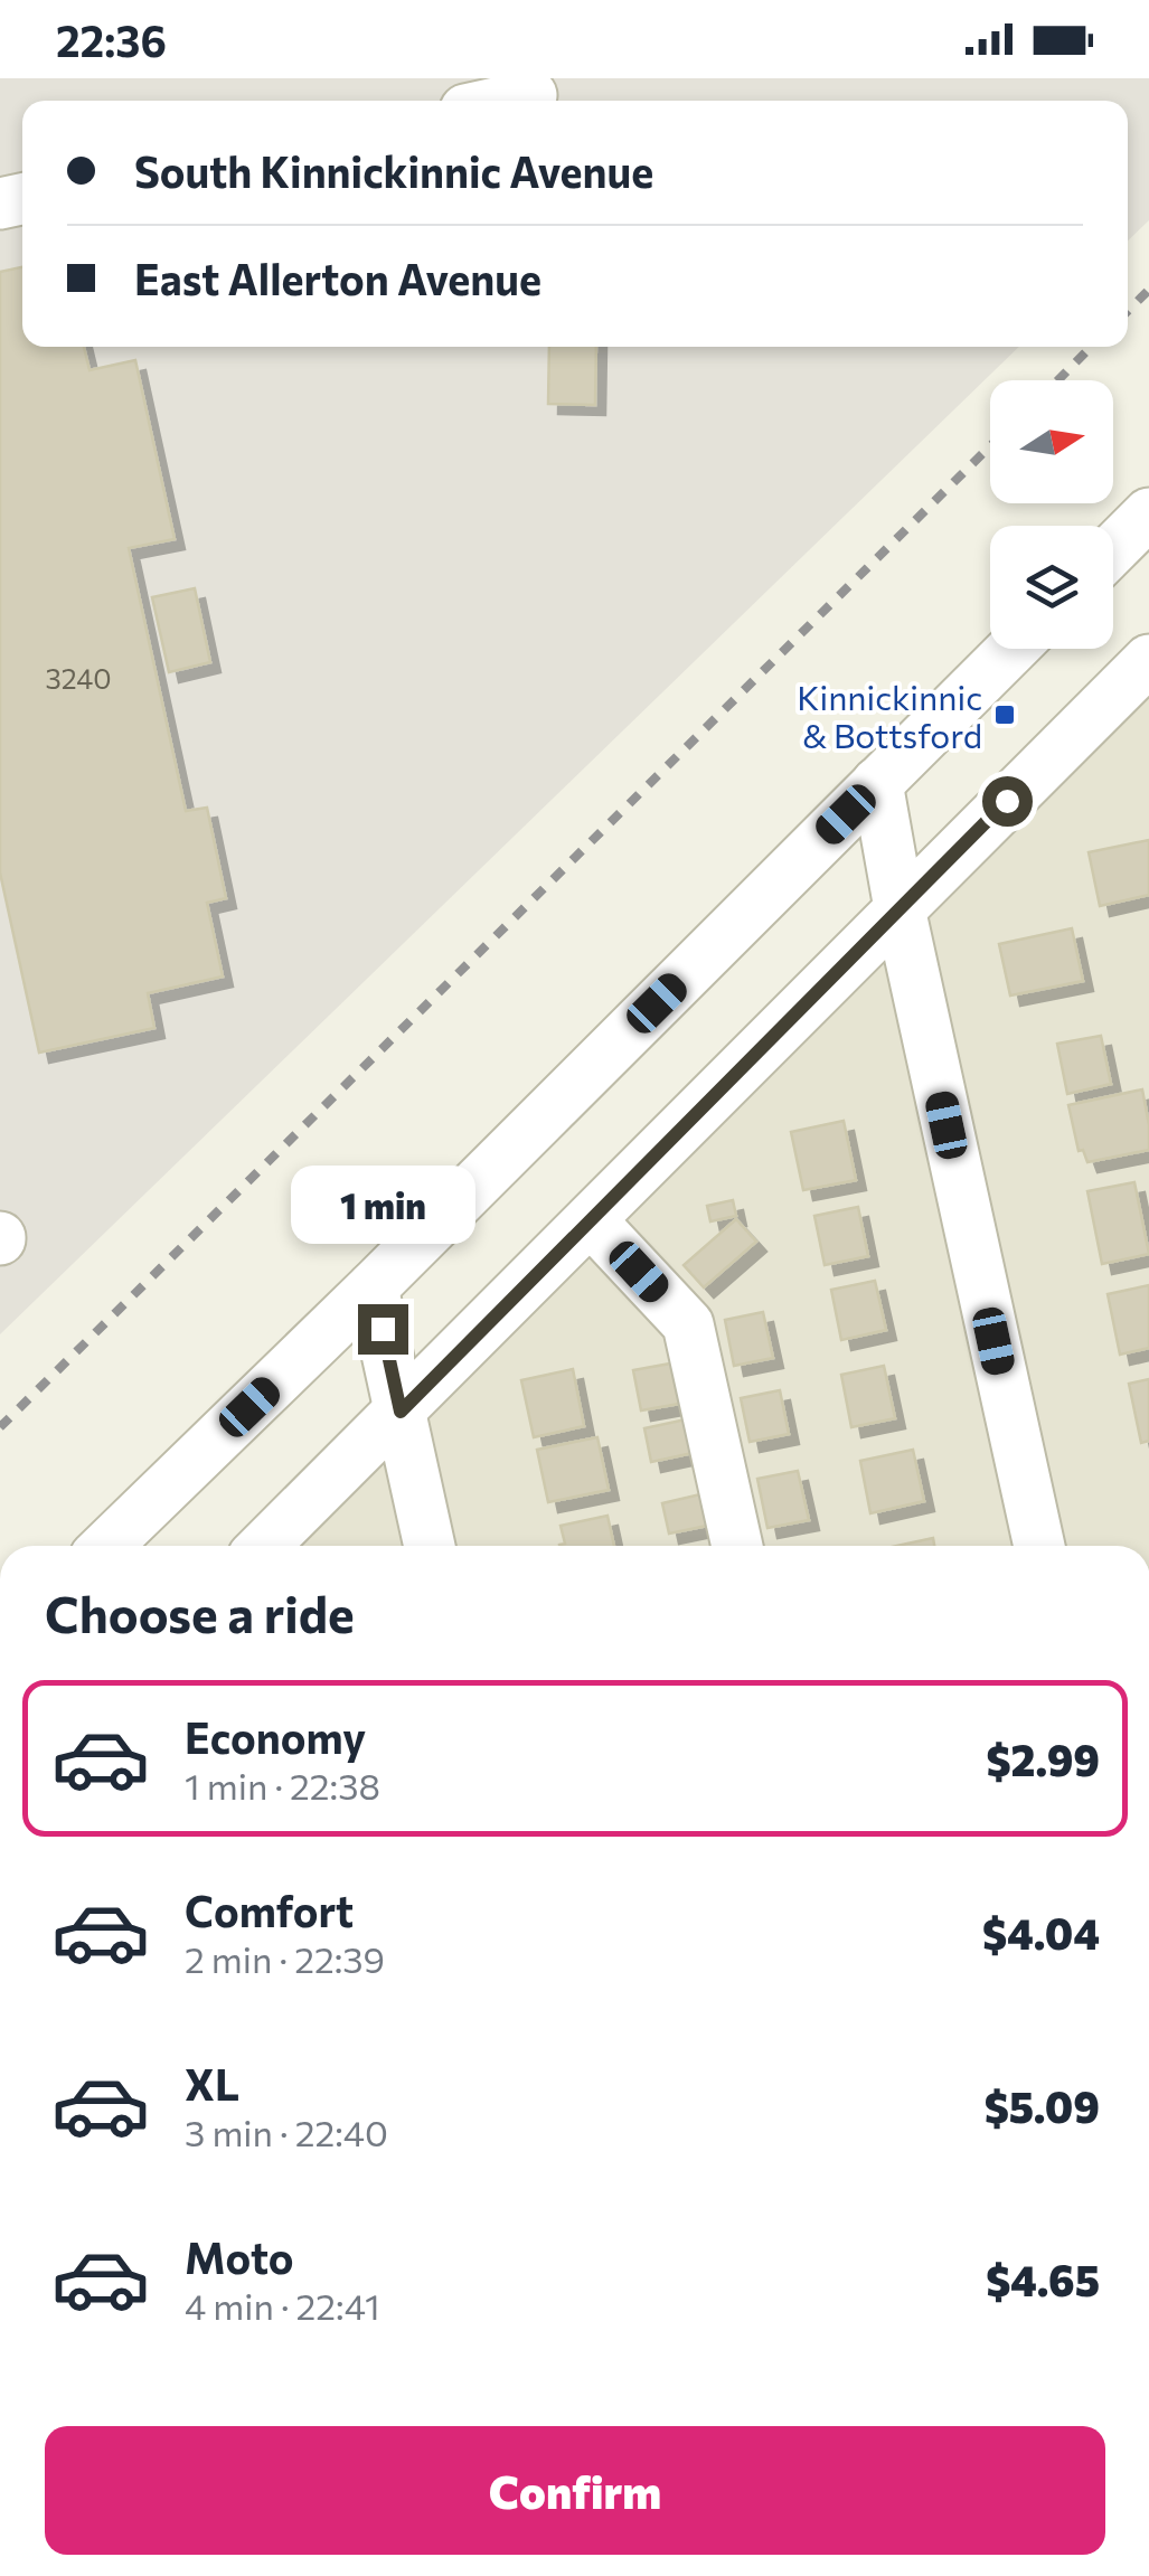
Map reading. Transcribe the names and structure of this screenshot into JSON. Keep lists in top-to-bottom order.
{
  "places": {
    "transit": ["Kinnickinnic & Bottsford"]
  },
  "house_numbers": ["3240"],
  "north": "right",
  "page": {
    "status": "22:36",
    "banner": ["South Kinnickinnic Avenue", "East Allerton Avenue"],
    "bubble": "1 min",
    "heading": "Choose a ride",
    "list": [
      {
        "name": "Economy",
        "note": "1 min · 22:38",
        "value": "$2.99"
      },
      {
        "name": "Comfort",
        "note": "2 min · 22:39",
        "value": "$4.04"
      },
      {
        "name": "XL",
        "note": "3 min · 22:40",
        "value": "$5.09"
      },
      {
        "name": "Moto",
        "note": "4 min · 22:41",
        "value": "$4.65"
      }
    ],
    "buttons": "Confirm"
  }
}
